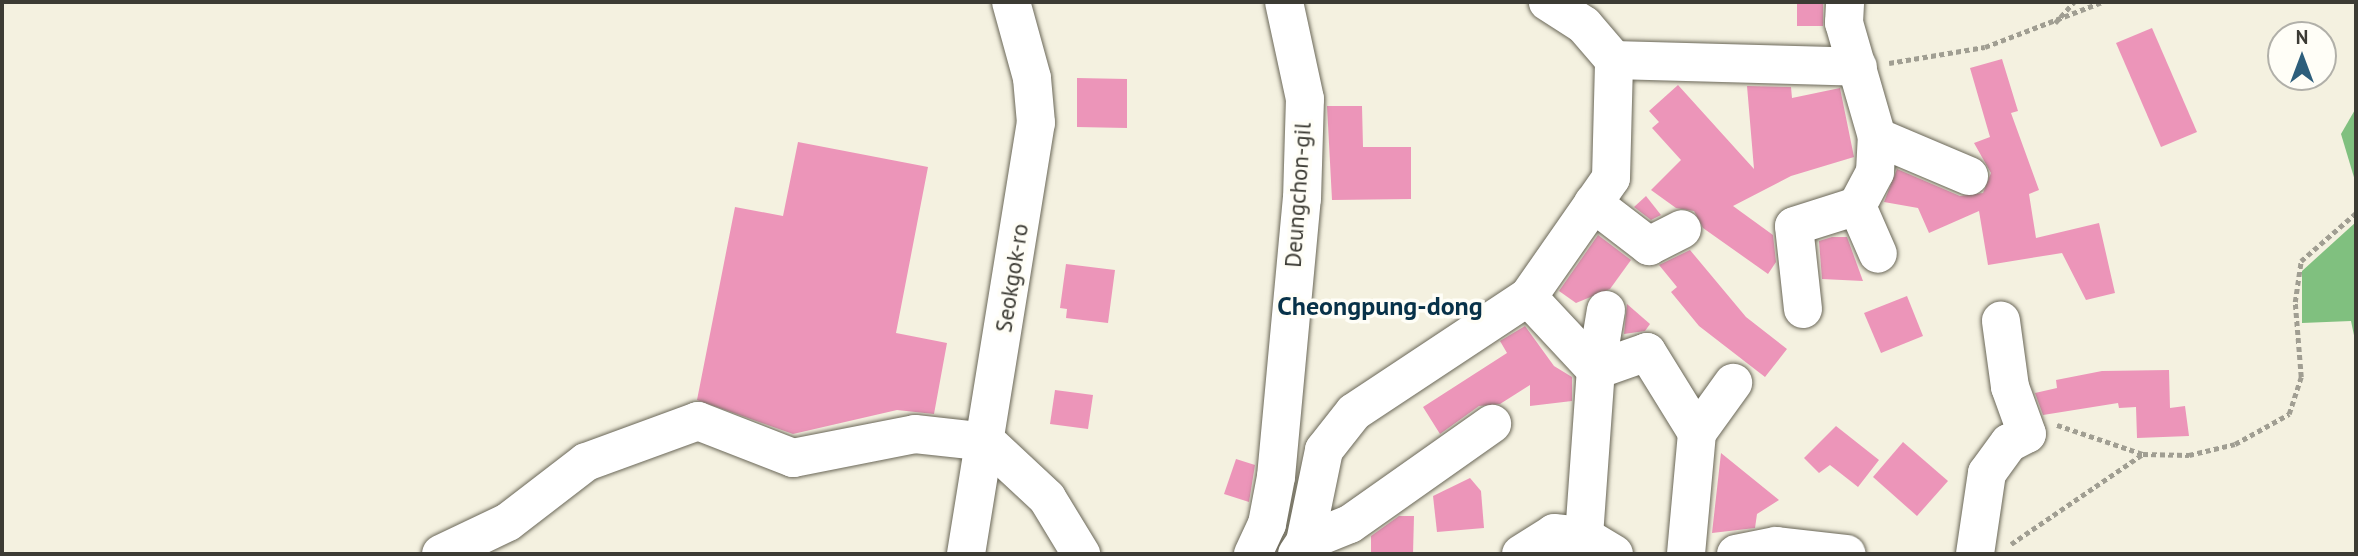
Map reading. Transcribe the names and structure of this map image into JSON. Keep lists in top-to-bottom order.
{
  "streets": {
    "street": ["Deungchon-gil", "Seokgok-ro"]
  },
  "districts": ["Cheongpung-dong"],
  "north": "top"
}
